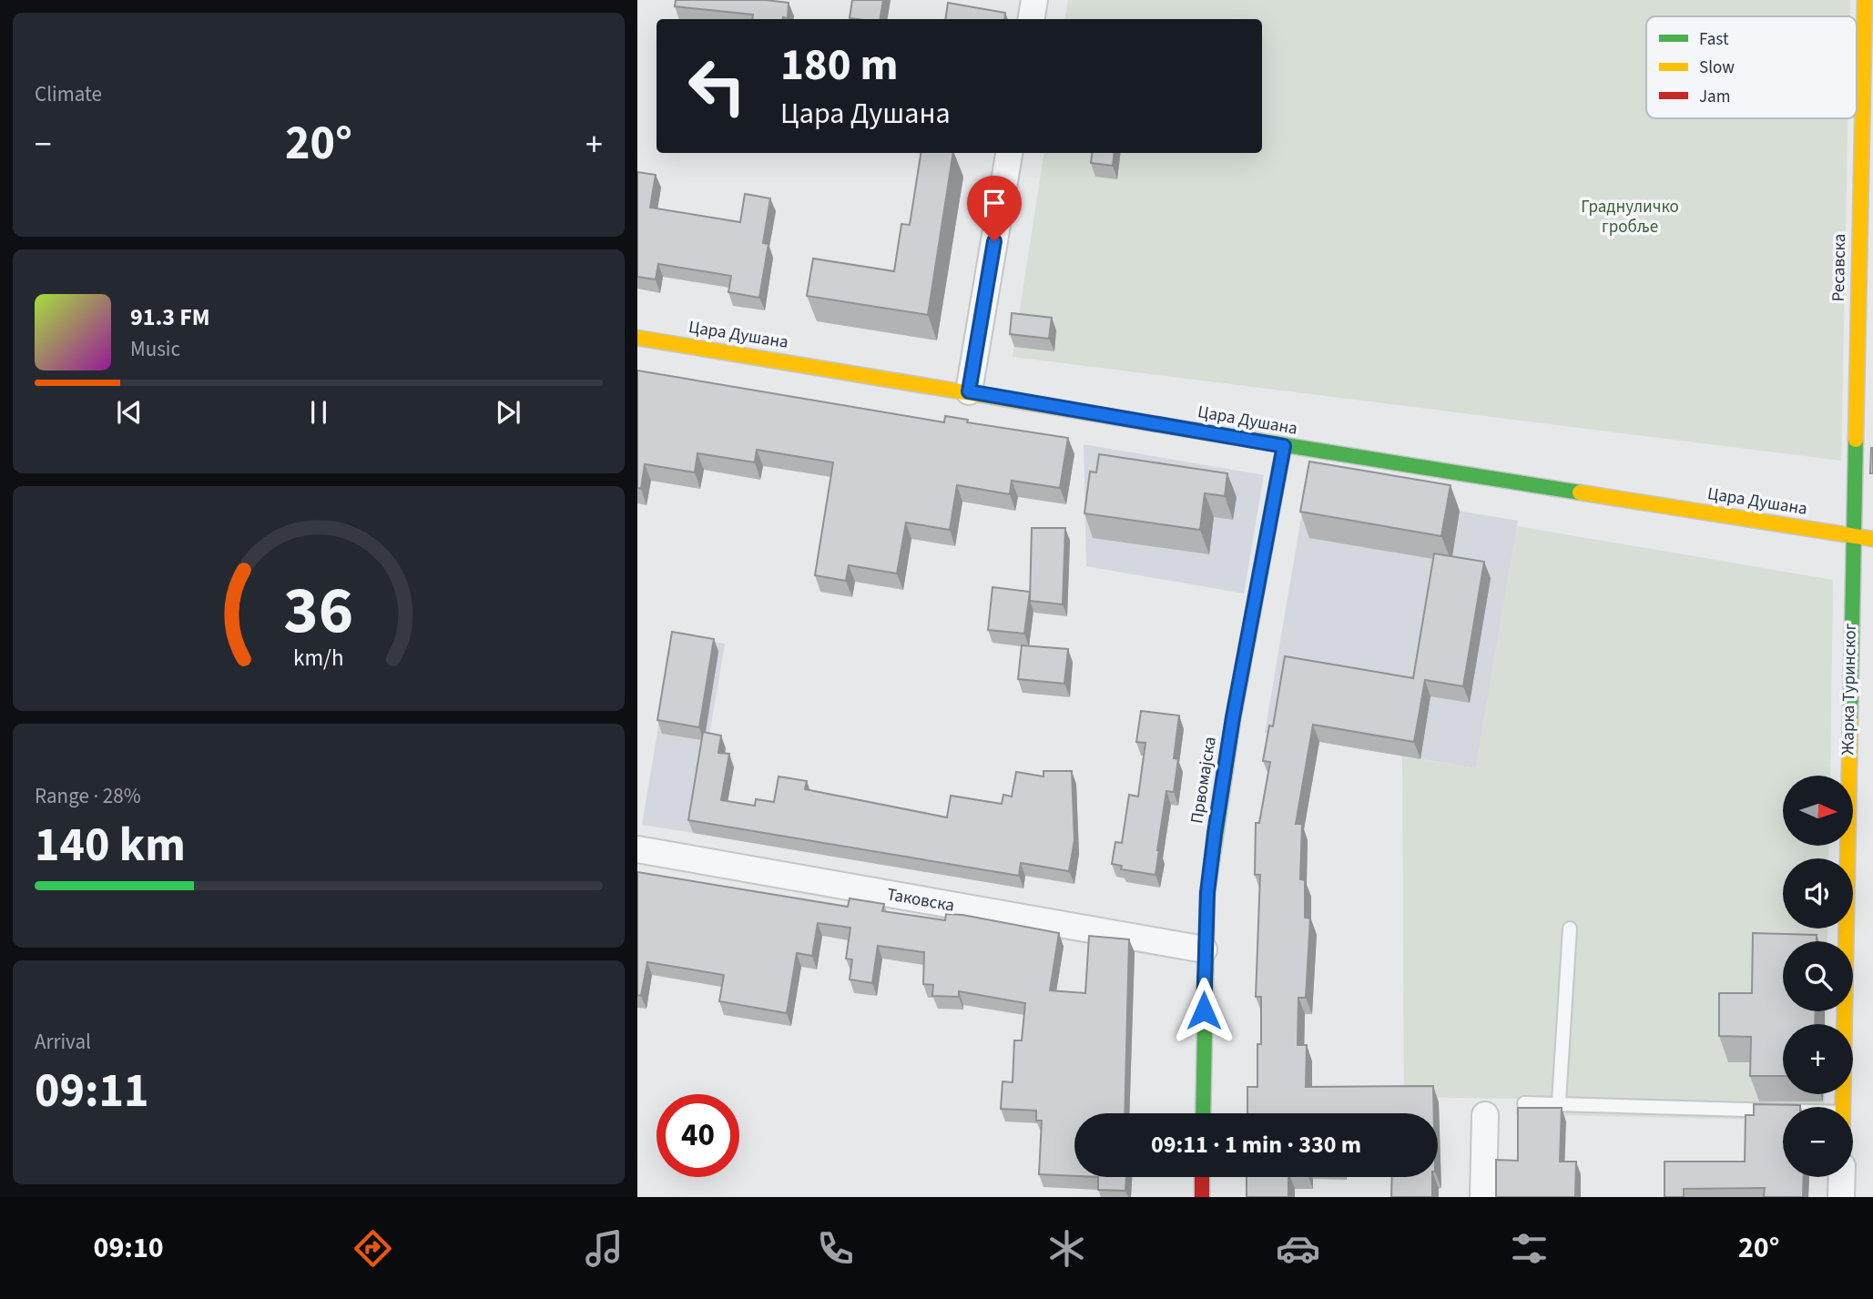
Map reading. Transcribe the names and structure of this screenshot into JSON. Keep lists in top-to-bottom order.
{
  "streets": {
    "street": [
      "Ресавска",
      "Цара Душана",
      "Жарка Туринског",
      "Првомајска",
      "Таковска"
    ]
  },
  "crossings": [
    ["Ресавска", "Цара Душана"],
    ["Ресавска", "Жарка Туринског"],
    ["Цара Душана", "Жарка Туринског"],
    ["Цара Душана", "Првомајска"],
    ["Првомајска", "Таковска"]
  ],
  "parks": ["Граднуличко гробље"],
  "legend": ["Fast", "Slow", "Jam"],
  "north": "right",
  "page": {
    "tile": [
      "Climate",
      ["Range · 28%", "140 km"],
      ["Arrival", "09:11"]
    ],
    "turn": ["180 m", "Цара Душана"],
    "heat": ["−", "20°", "+"],
    "song": ["91.3 FM", "Music"],
    "map_buttons": ["+", "−"],
    "limit": "40",
    "trip": "09:11 · 1 min · 330 m",
    "tabs": ["09:10", "20°"],
    "gauge": ["36", "km/h"]
  }
}
